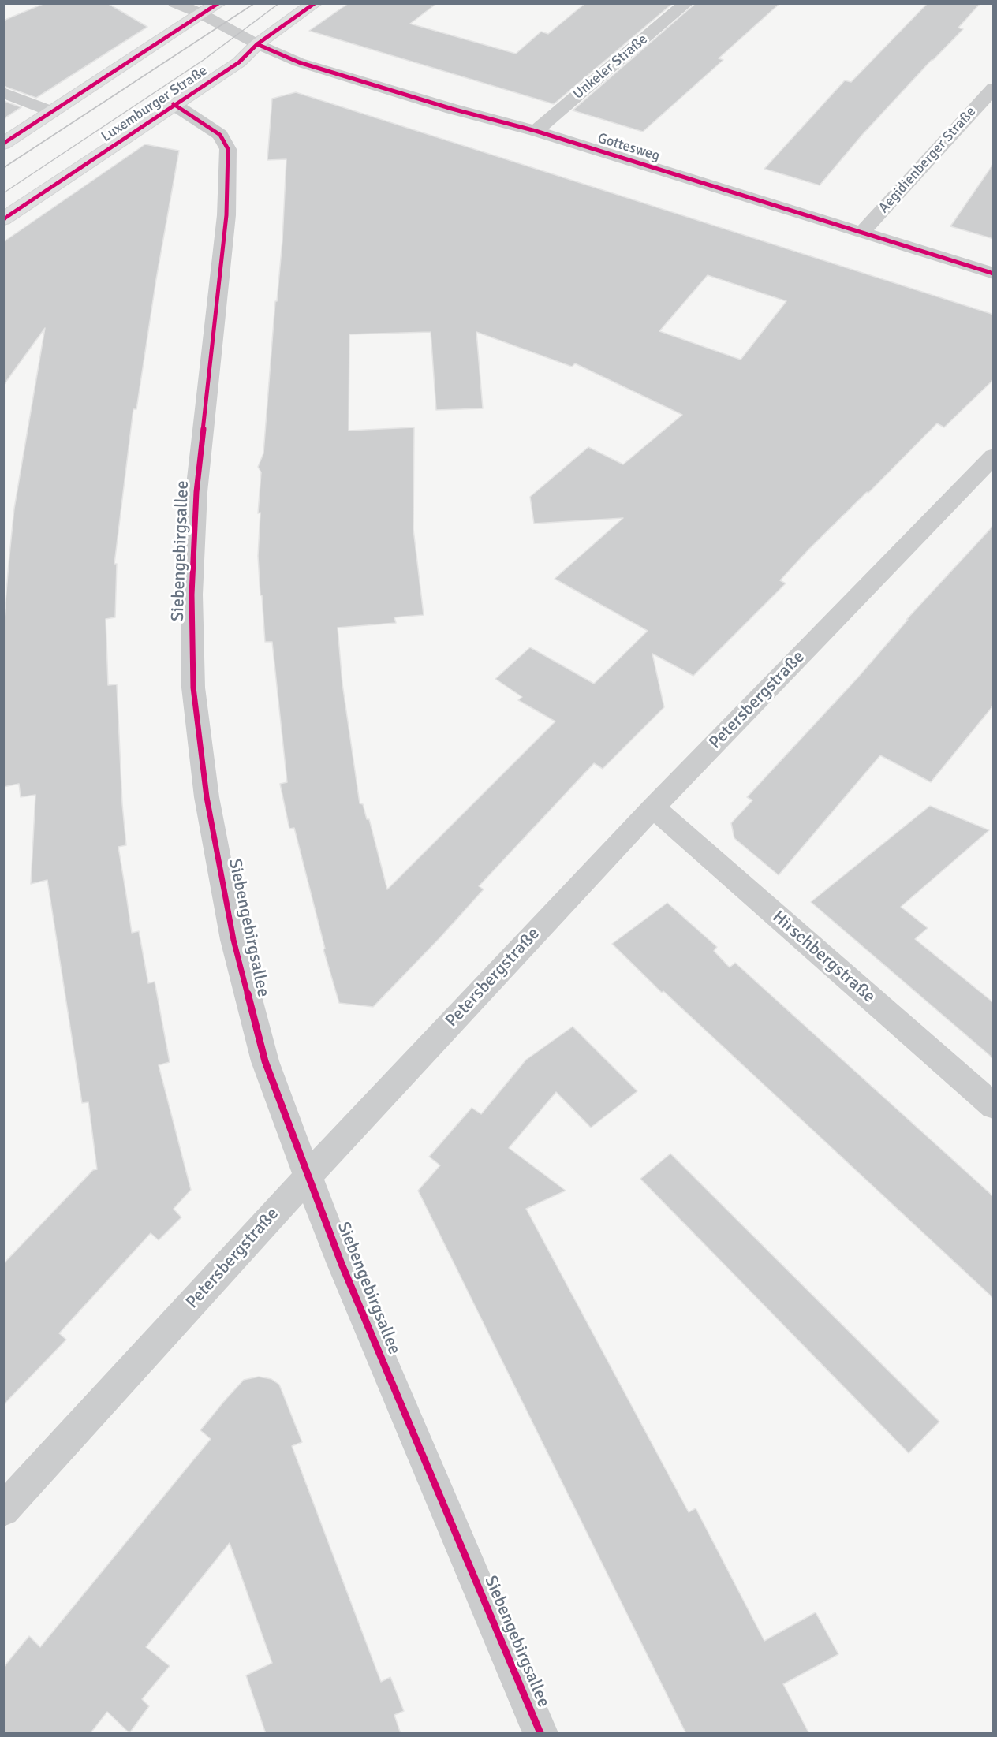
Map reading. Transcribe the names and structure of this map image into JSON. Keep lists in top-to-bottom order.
{
  "streets": {
    "main road": ["Luxemburger Straße"],
    "street": [
      "Unkeler Straße",
      "Gottesweg",
      "Aegidienberger Straße",
      "Siebengebirgsallee",
      "Petersbergstraße",
      "Hirschbergstraße"
    ]
  },
  "crossings": [
    ["Unkeler Straße", "Gottesweg"],
    ["Luxemburger Straße", "Gottesweg"],
    ["Luxemburger Straße", "Siebengebirgsallee"],
    ["Gottesweg", "Aegidienberger Straße"],
    ["Siebengebirgsallee", "Petersbergstraße"],
    ["Petersbergstraße", "Hirschbergstraße"]
  ]
}
